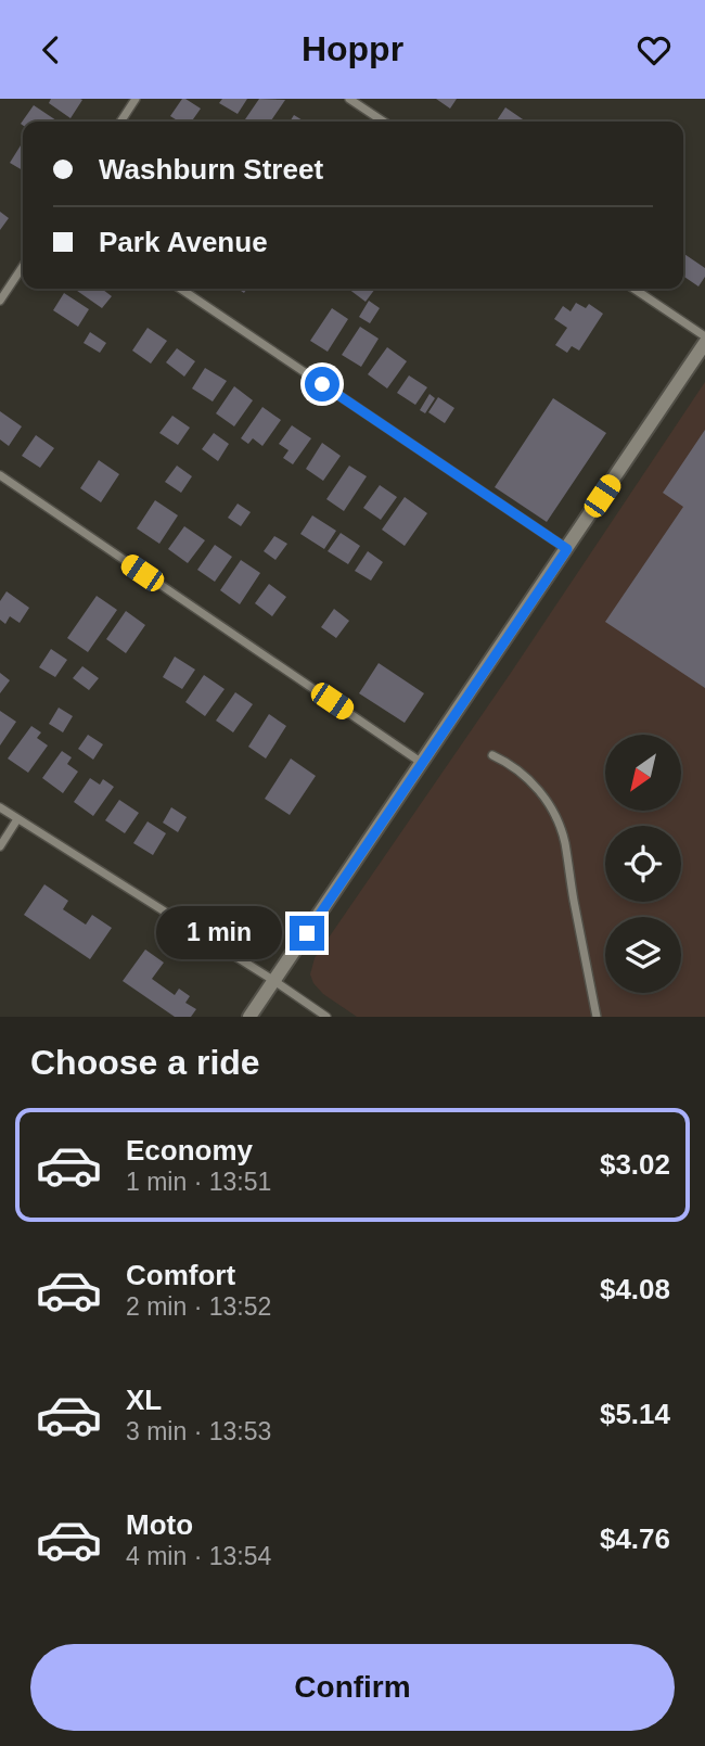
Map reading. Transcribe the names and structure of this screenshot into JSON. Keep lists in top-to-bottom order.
{
  "north": "bottom left",
  "page": {
    "header": "Hoppr",
    "banner": ["Washburn Street", "Park Avenue"],
    "bubble": "1 min",
    "heading": "Choose a ride",
    "list": [
      {
        "name": "Economy",
        "note": "1 min · 13:51",
        "value": "$3.02"
      },
      {
        "name": "Comfort",
        "note": "2 min · 13:52",
        "value": "$4.08"
      },
      {
        "name": "XL",
        "note": "3 min · 13:53",
        "value": "$5.14"
      },
      {
        "name": "Moto",
        "note": "4 min · 13:54",
        "value": "$4.76"
      }
    ],
    "buttons": "Confirm"
  }
}
